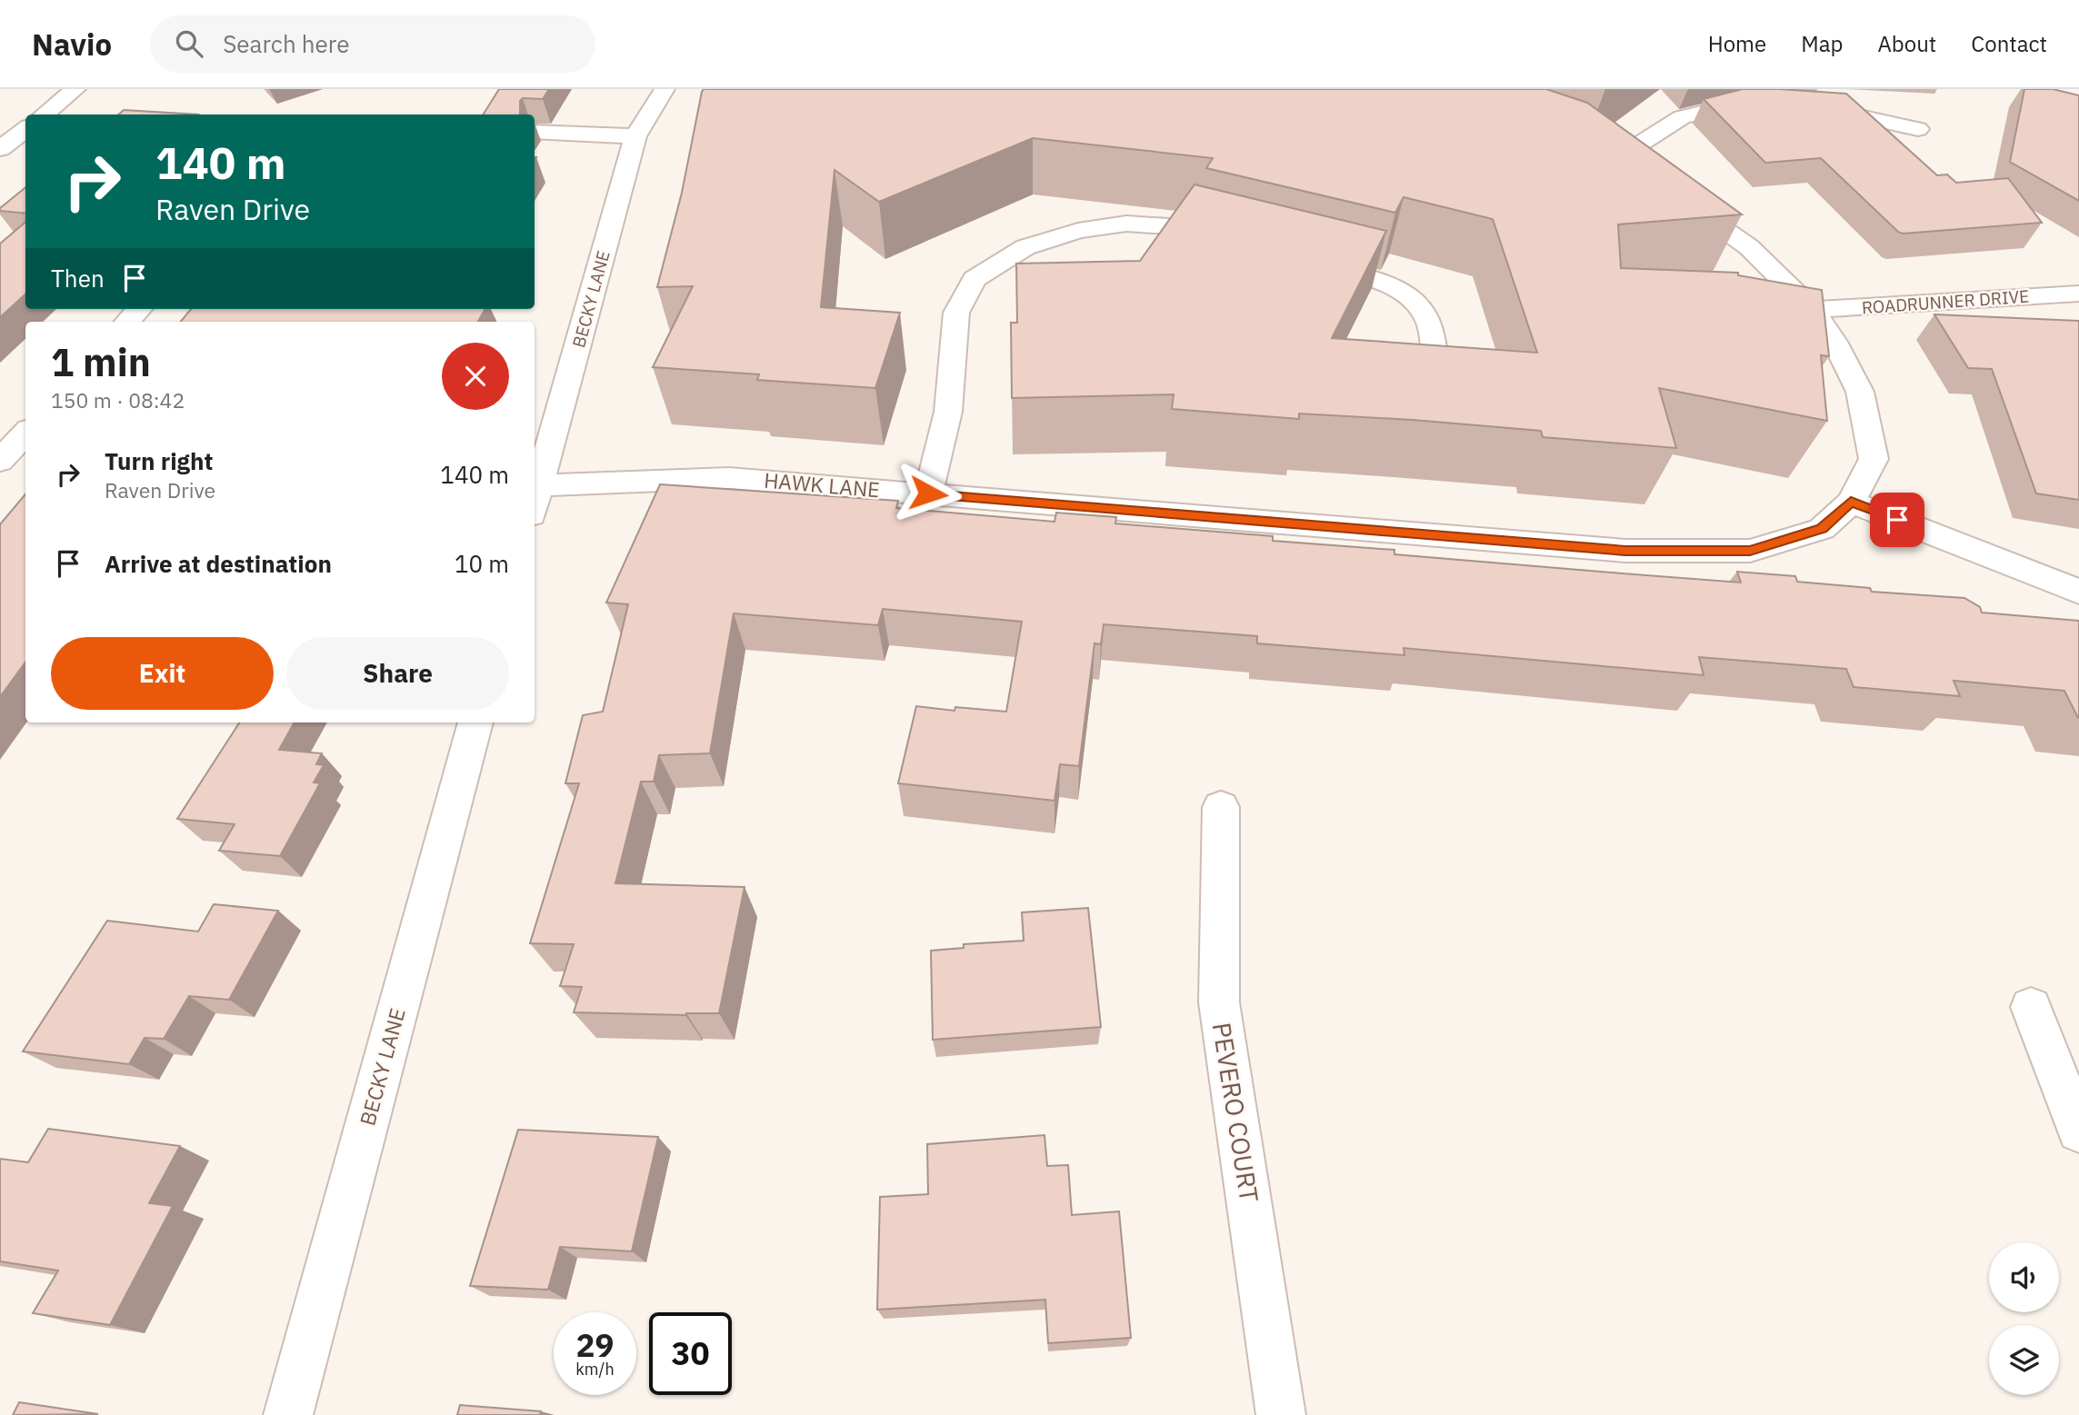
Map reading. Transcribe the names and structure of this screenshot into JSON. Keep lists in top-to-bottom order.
{
  "streets": {
    "street": [
      "BECKY LANE",
      "ROADRUNNER DRIVE",
      "HAWK LANE",
      "PEVERO COURT"
    ]
  },
  "crossings": [
    ["BECKY LANE", "HAWK LANE"],
    ["ROADRUNNER DRIVE", "HAWK LANE"]
  ],
  "page": {
    "header": "Navio",
    "search": "Search here",
    "nav": [
      "Home",
      "Map",
      "About",
      "Contact"
    ],
    "turn": ["140 m", "Raven Drive"],
    "then": "Then",
    "heading": ["1 min", "150 m · 08:42"],
    "list": [
      {
        "name": "Turn right",
        "note": "Raven Drive",
        "value": "140 m"
      },
      {
        "name": "Arrive at destination",
        "value": "10 m"
      }
    ],
    "buttons": ["Exit", "Share"],
    "speed": "29 km/h",
    "limit": "30"
  }
}
